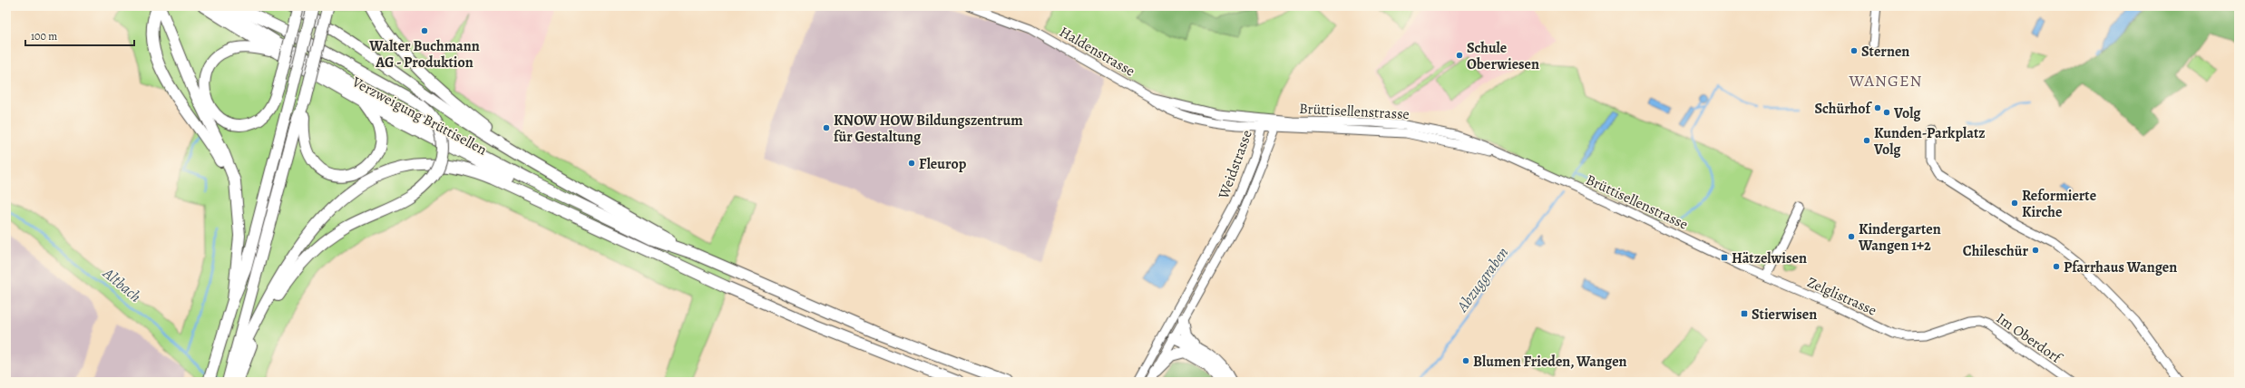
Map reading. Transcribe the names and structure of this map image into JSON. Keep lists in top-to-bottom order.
{
  "streets": {
    "highway": ["Verzweigung Brüttisellen"],
    "street": [
      "Haldenstrasse",
      "Brüttisellenstrasse",
      "Weidstrasse",
      "Zelglistrasse",
      "Im Oberdorf"
    ]
  },
  "crossings": [
    ["Haldenstrasse", "Brüttisellenstrasse"],
    ["Haldenstrasse", "Weidstrasse"],
    ["Brüttisellenstrasse", "Weidstrasse"],
    ["Brüttisellenstrasse", "Zelglistrasse"],
    ["Zelglistrasse", "Im Oberdorf"]
  ],
  "districts": ["WANGEN"],
  "water": ["Abzuggraben", "Altbach"],
  "places": {
    "other": [
      "Walter Buchmann AG - Produktion",
      "Sternen",
      "Schule Oberwiesen",
      "Schürhof",
      "Volg",
      "KNOW HOW Bildungszentrum für Gestaltung",
      "Kunden-Parkplatz Volg",
      "Fleurop",
      "Reformierte Kirche",
      "Kindergarten Wangen 1+2",
      "Chileschür",
      "Pfarrhaus Wangen",
      "Blumen Frieden, Wangen"
    ],
    "transit": ["Hätzelwisen", "Stierwisen"]
  },
  "scale_bar": "100 m"
}
